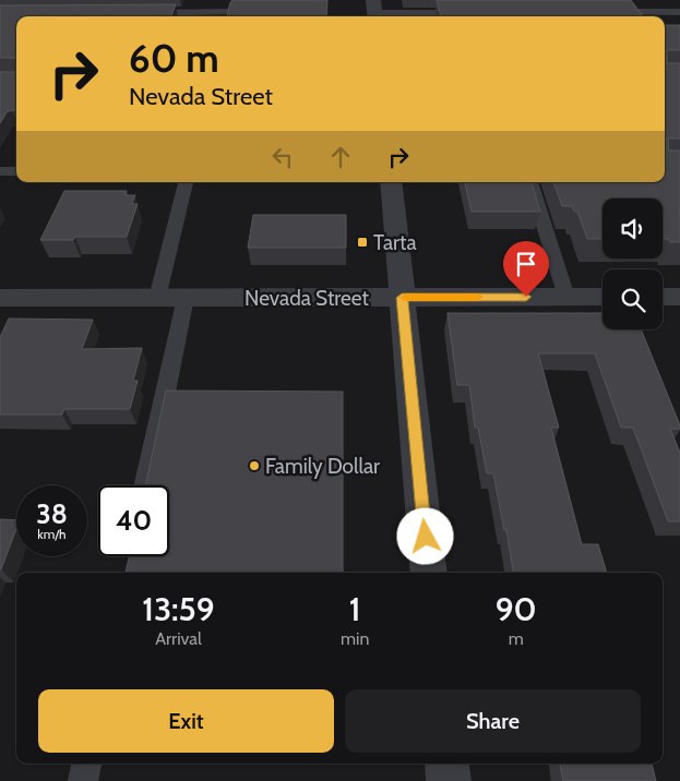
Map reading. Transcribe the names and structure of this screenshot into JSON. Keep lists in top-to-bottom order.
{
  "streets": {
    "street": ["Nevada Street"]
  },
  "places": {
    "transit": ["Tarta"],
    "other": ["Family Dollar"]
  },
  "page": {
    "turn": ["60 m", "Nevada Street"],
    "speed": "38 km/h",
    "limit": "40",
    "eta": [
      "13:59",
      "Arrival",
      "1",
      "min",
      "90",
      "m"
    ],
    "buttons": ["Exit", "Share"]
  }
}
